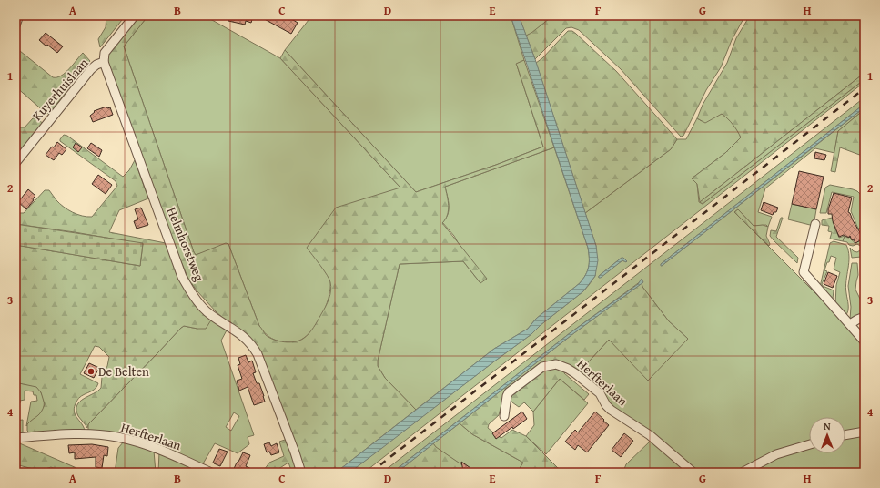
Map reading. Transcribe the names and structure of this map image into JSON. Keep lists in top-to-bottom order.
{
  "streets": {
    "street": ["Kuyerhuislaan", "Helmhorstweg", "Herfterlaan"]
  },
  "crossings": [
    ["Kuyerhuislaan", "Helmhorstweg"]
  ],
  "places": ["De Belten"],
  "north": "top",
  "grid": {
    "columns": [
      "A",
      "B",
      "C",
      "D",
      "E",
      "F",
      "G",
      "H"
    ],
    "rows": [
      "1",
      "2",
      "3",
      "4"
    ]
  }
}
